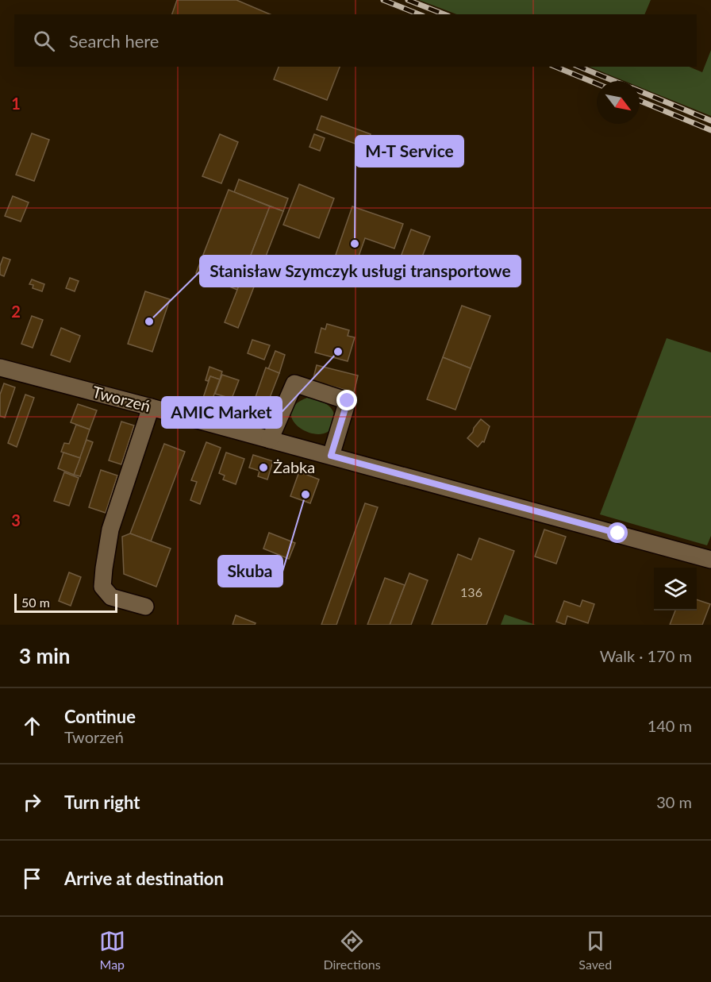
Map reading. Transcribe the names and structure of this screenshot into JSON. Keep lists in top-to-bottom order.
{
  "streets": {
    "street": ["Tworzeń"]
  },
  "places": [
    "M-T Service",
    "Stanisław Szymczyk usługi transportowe",
    "AMIC Market",
    "Żabka",
    "Skuba"
  ],
  "house_numbers": ["136"],
  "scale_bar": "50 m",
  "north": "bottom right",
  "page": {
    "search": "Search here",
    "scale": "50 m",
    "heading": ["3 min", "Walk · 170 m"],
    "list": [
      ["Continue", "Tworzeń", "140 m"],
      ["Turn right", "30 m"],
      "Arrive at destination"
    ],
    "nav": ["Map", "Directions", "Saved"]
  },
  "grid": {
    "rows": ["1", "2", "3"]
  }
}
